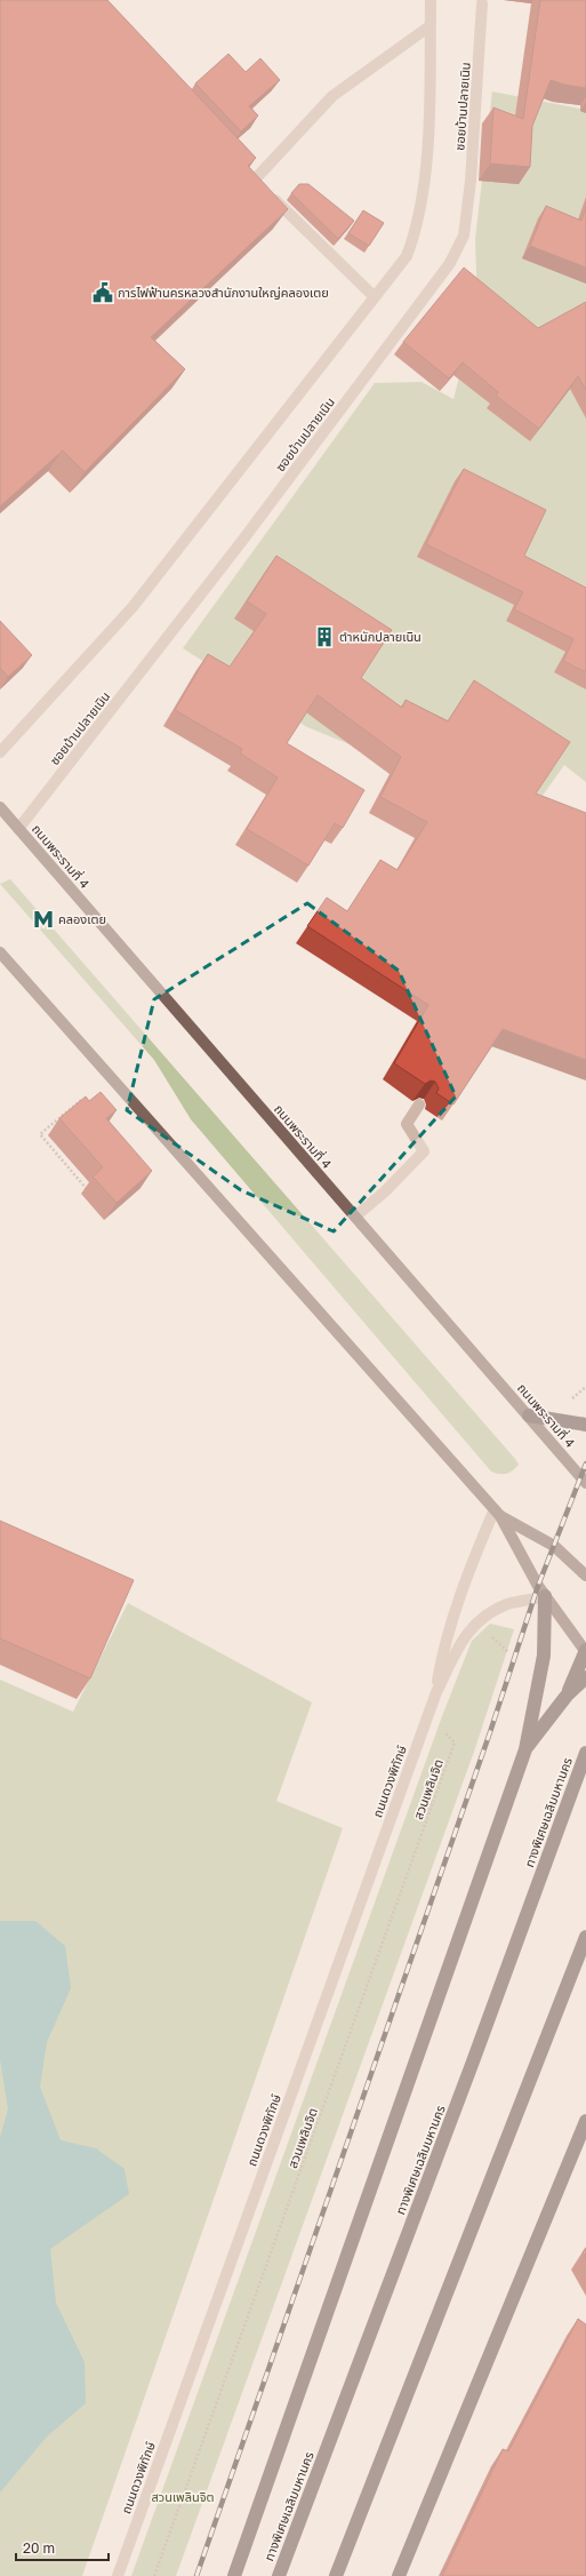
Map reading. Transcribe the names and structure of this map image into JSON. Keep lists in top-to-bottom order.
{
  "streets": {
    "highway": ["ทางพิเศษเฉลิมมหานคร"],
    "main road": ["ถนนพระรามที่ 4"],
    "street": ["ซอยบ้านปลายเนิน", "ถนนดวงพิทักษ์"],
    "path": ["สวนเพลินจิต"]
  },
  "crossings": [
    ["ซอยบ้านปลายเนิน", "ถนนพระรามที่ 4"],
    ["ถนนดวงพิทักษ์", "สวนเพลินจิต"]
  ],
  "parks": ["สวนเพลินจิต"],
  "places": {
    "public building": ["การไฟฟ้านครหลวงสำนักงานใหญ่คลองเตย"],
    "building": ["ตำหนักปลายเนิน"],
    "metro station": ["คลองเตย"]
  },
  "scale_bar": "20 m"
}
